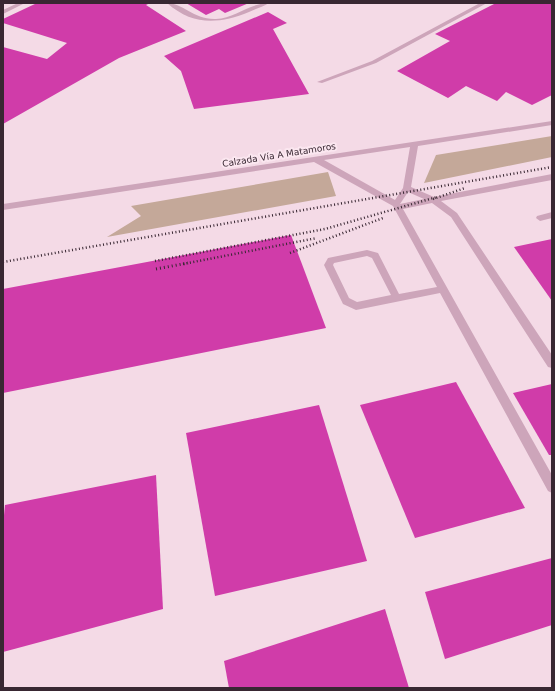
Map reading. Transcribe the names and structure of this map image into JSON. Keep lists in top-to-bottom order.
{
  "streets": {
    "street": ["Calzada Vía A Matamoros"]
  }
}
